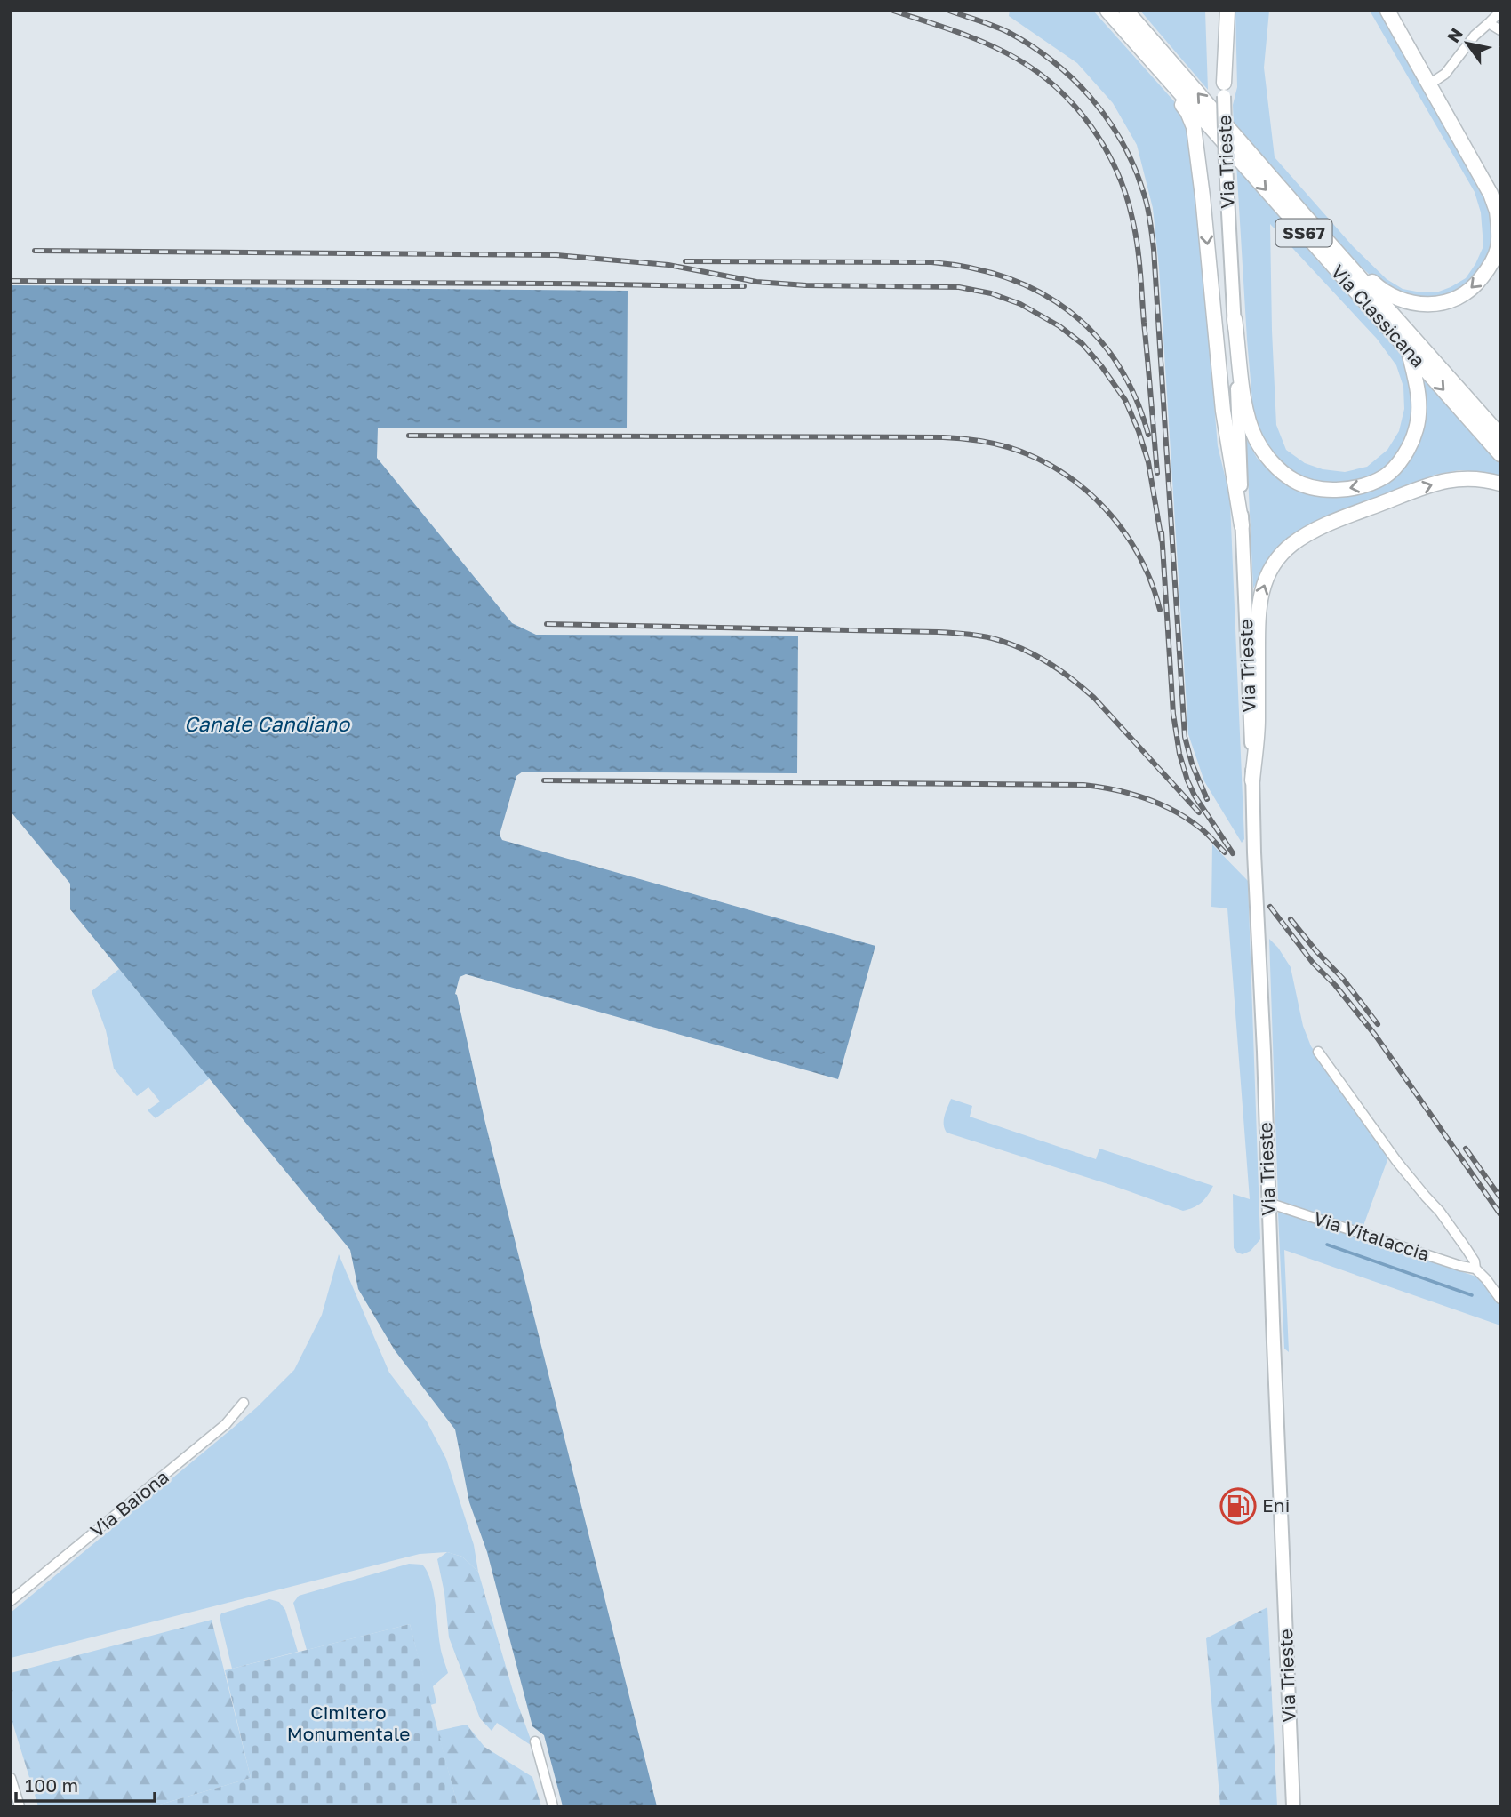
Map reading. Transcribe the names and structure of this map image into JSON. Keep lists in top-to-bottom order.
{
  "streets": {
    "highway": ["SS67", "Via Classicana"],
    "main road": ["Via Trieste"],
    "street": ["Via Vitalaccia", "Via Baiona"]
  },
  "crossings": [
    ["Via Trieste", "Via Vitalaccia"]
  ],
  "water": ["Canale Candiano"],
  "parks": ["Cimitero Monumentale"],
  "places": {
    "fuel station": ["Eni"]
  },
  "scale_bar": "100 m",
  "north": "top left"
}
